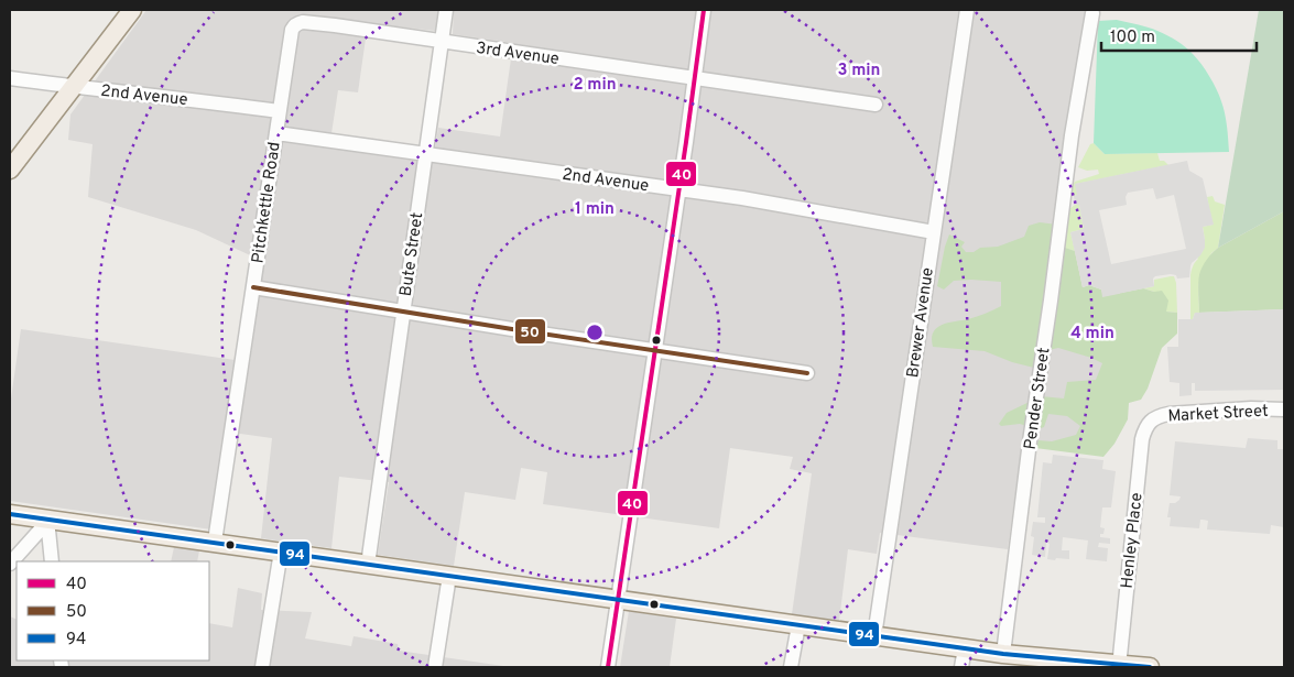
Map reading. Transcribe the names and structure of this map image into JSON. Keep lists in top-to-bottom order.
{
  "streets": {
    "street": [
      "3rd Avenue",
      "2nd Avenue",
      "Pitchkettle Road",
      "Bute Street",
      "Brewer Avenue",
      "Pender Street",
      "Market Street",
      "Henley Place"
    ]
  },
  "crossings": [
    ["3rd Avenue", "Pitchkettle Road"],
    ["3rd Avenue", "Bute Street"],
    ["2nd Avenue", "Pitchkettle Road"],
    ["2nd Avenue", "Bute Street"],
    ["2nd Avenue", "Brewer Avenue"],
    ["Market Street", "Henley Place"]
  ],
  "lines": ["transit line 40", "transit line 50", "transit line 94"],
  "legend": ["40", "50", "94"],
  "scale_bar": "100 m",
  "rings": [
    "3 min",
    "2 min",
    "1 min",
    "4 min"
  ]
}
